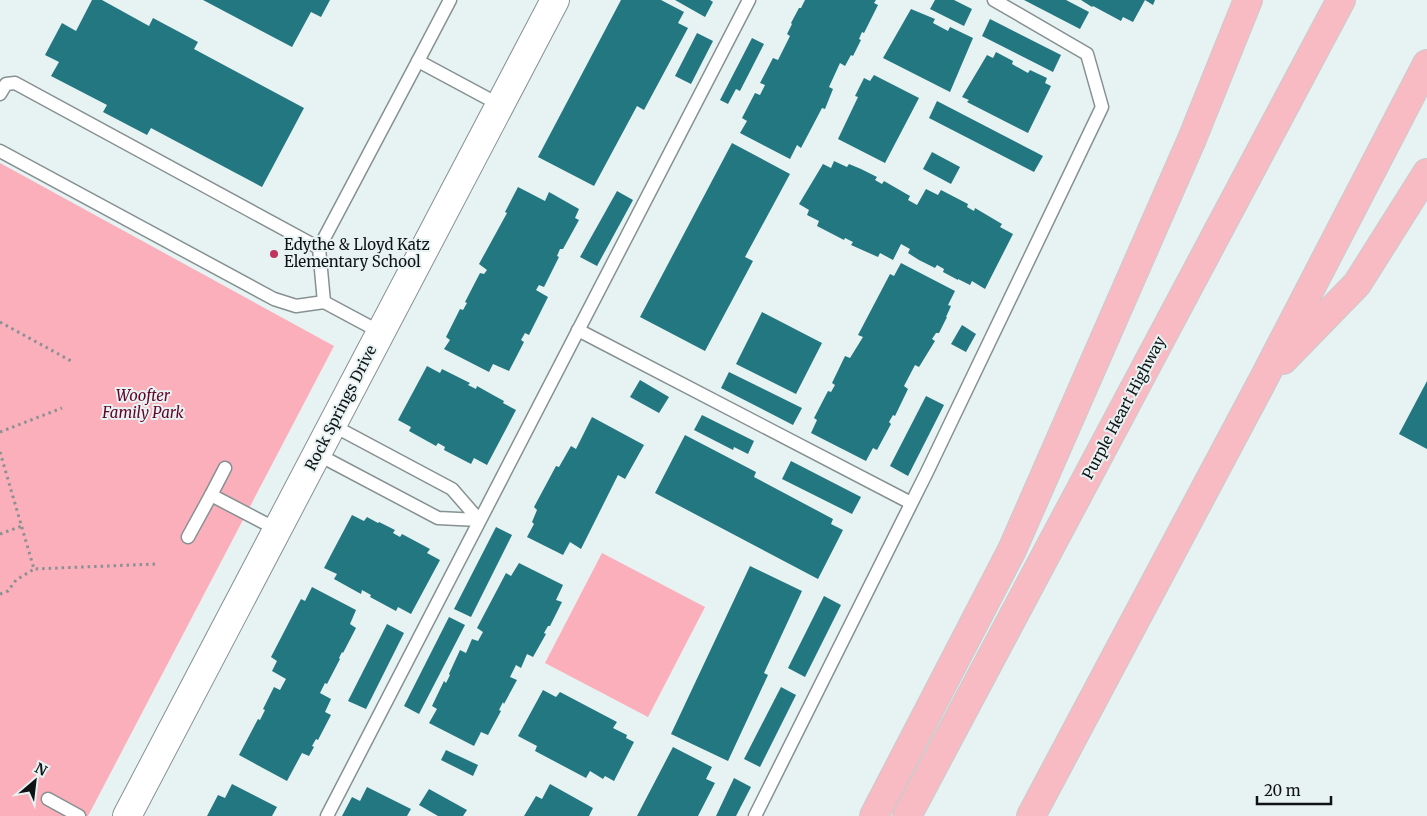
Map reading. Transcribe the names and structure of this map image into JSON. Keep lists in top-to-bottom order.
{
  "streets": {
    "highway": ["Purple Heart Highway"],
    "street": ["Rock Springs Drive"]
  },
  "parks": ["Woofter Family Park"],
  "places": ["Edythe & Lloyd Katz Elementary School"],
  "scale_bar": "20 m",
  "north": "top right"
}
